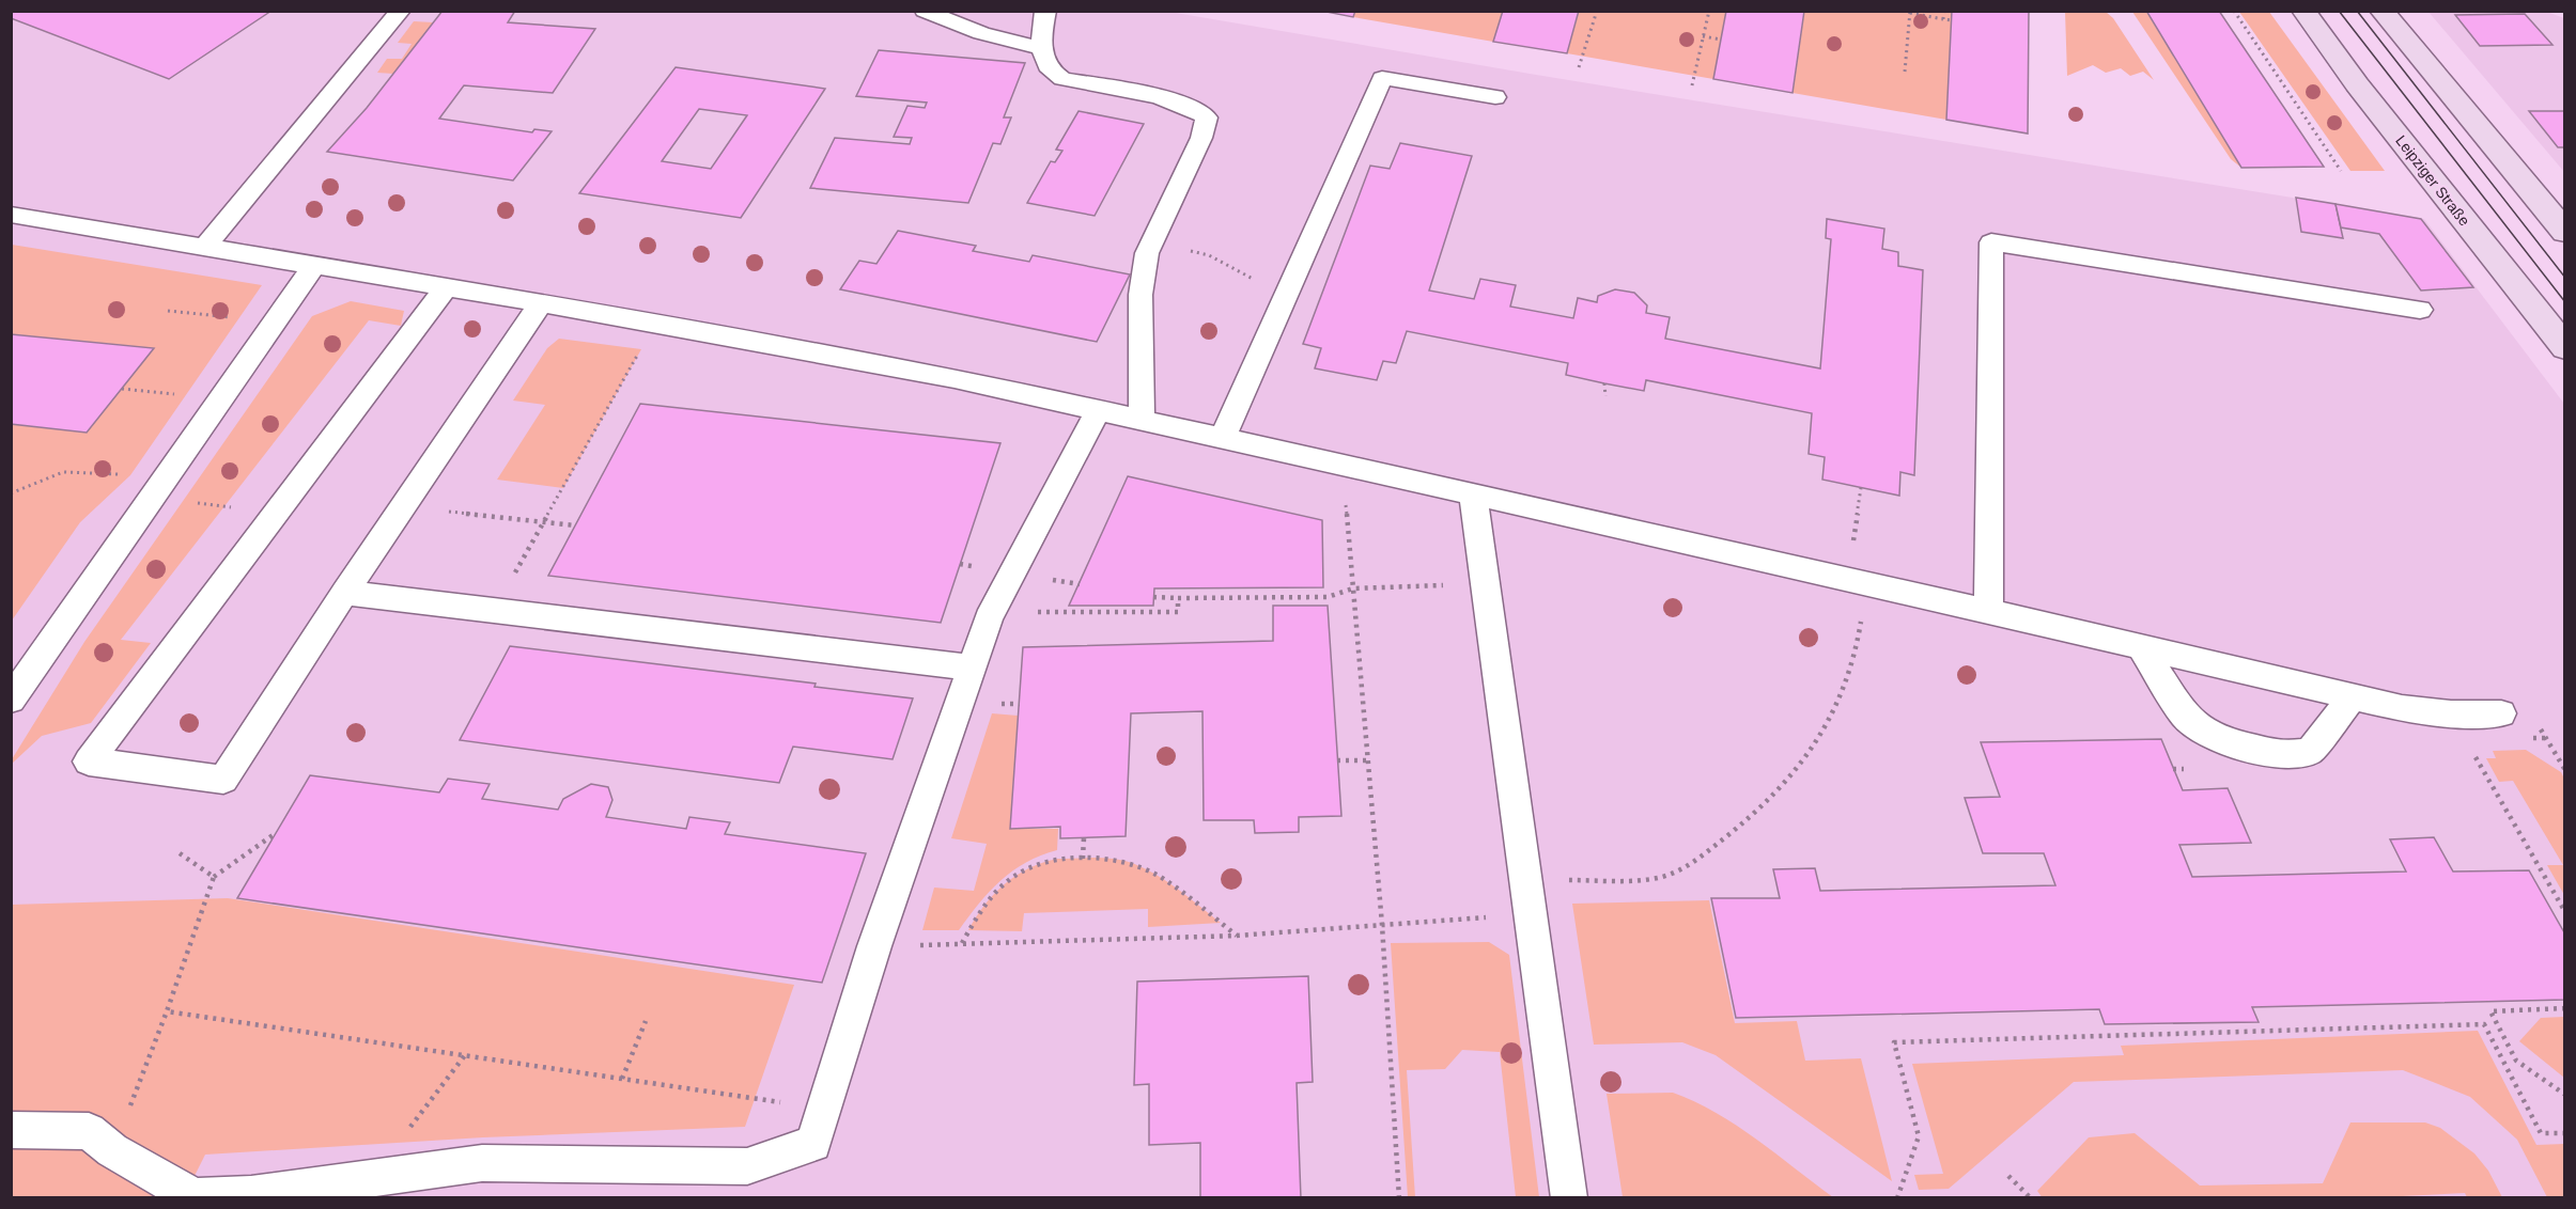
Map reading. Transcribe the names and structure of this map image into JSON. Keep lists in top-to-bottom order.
{
  "streets": {
    "main road": ["Leipziger Straße"]
  }
}
